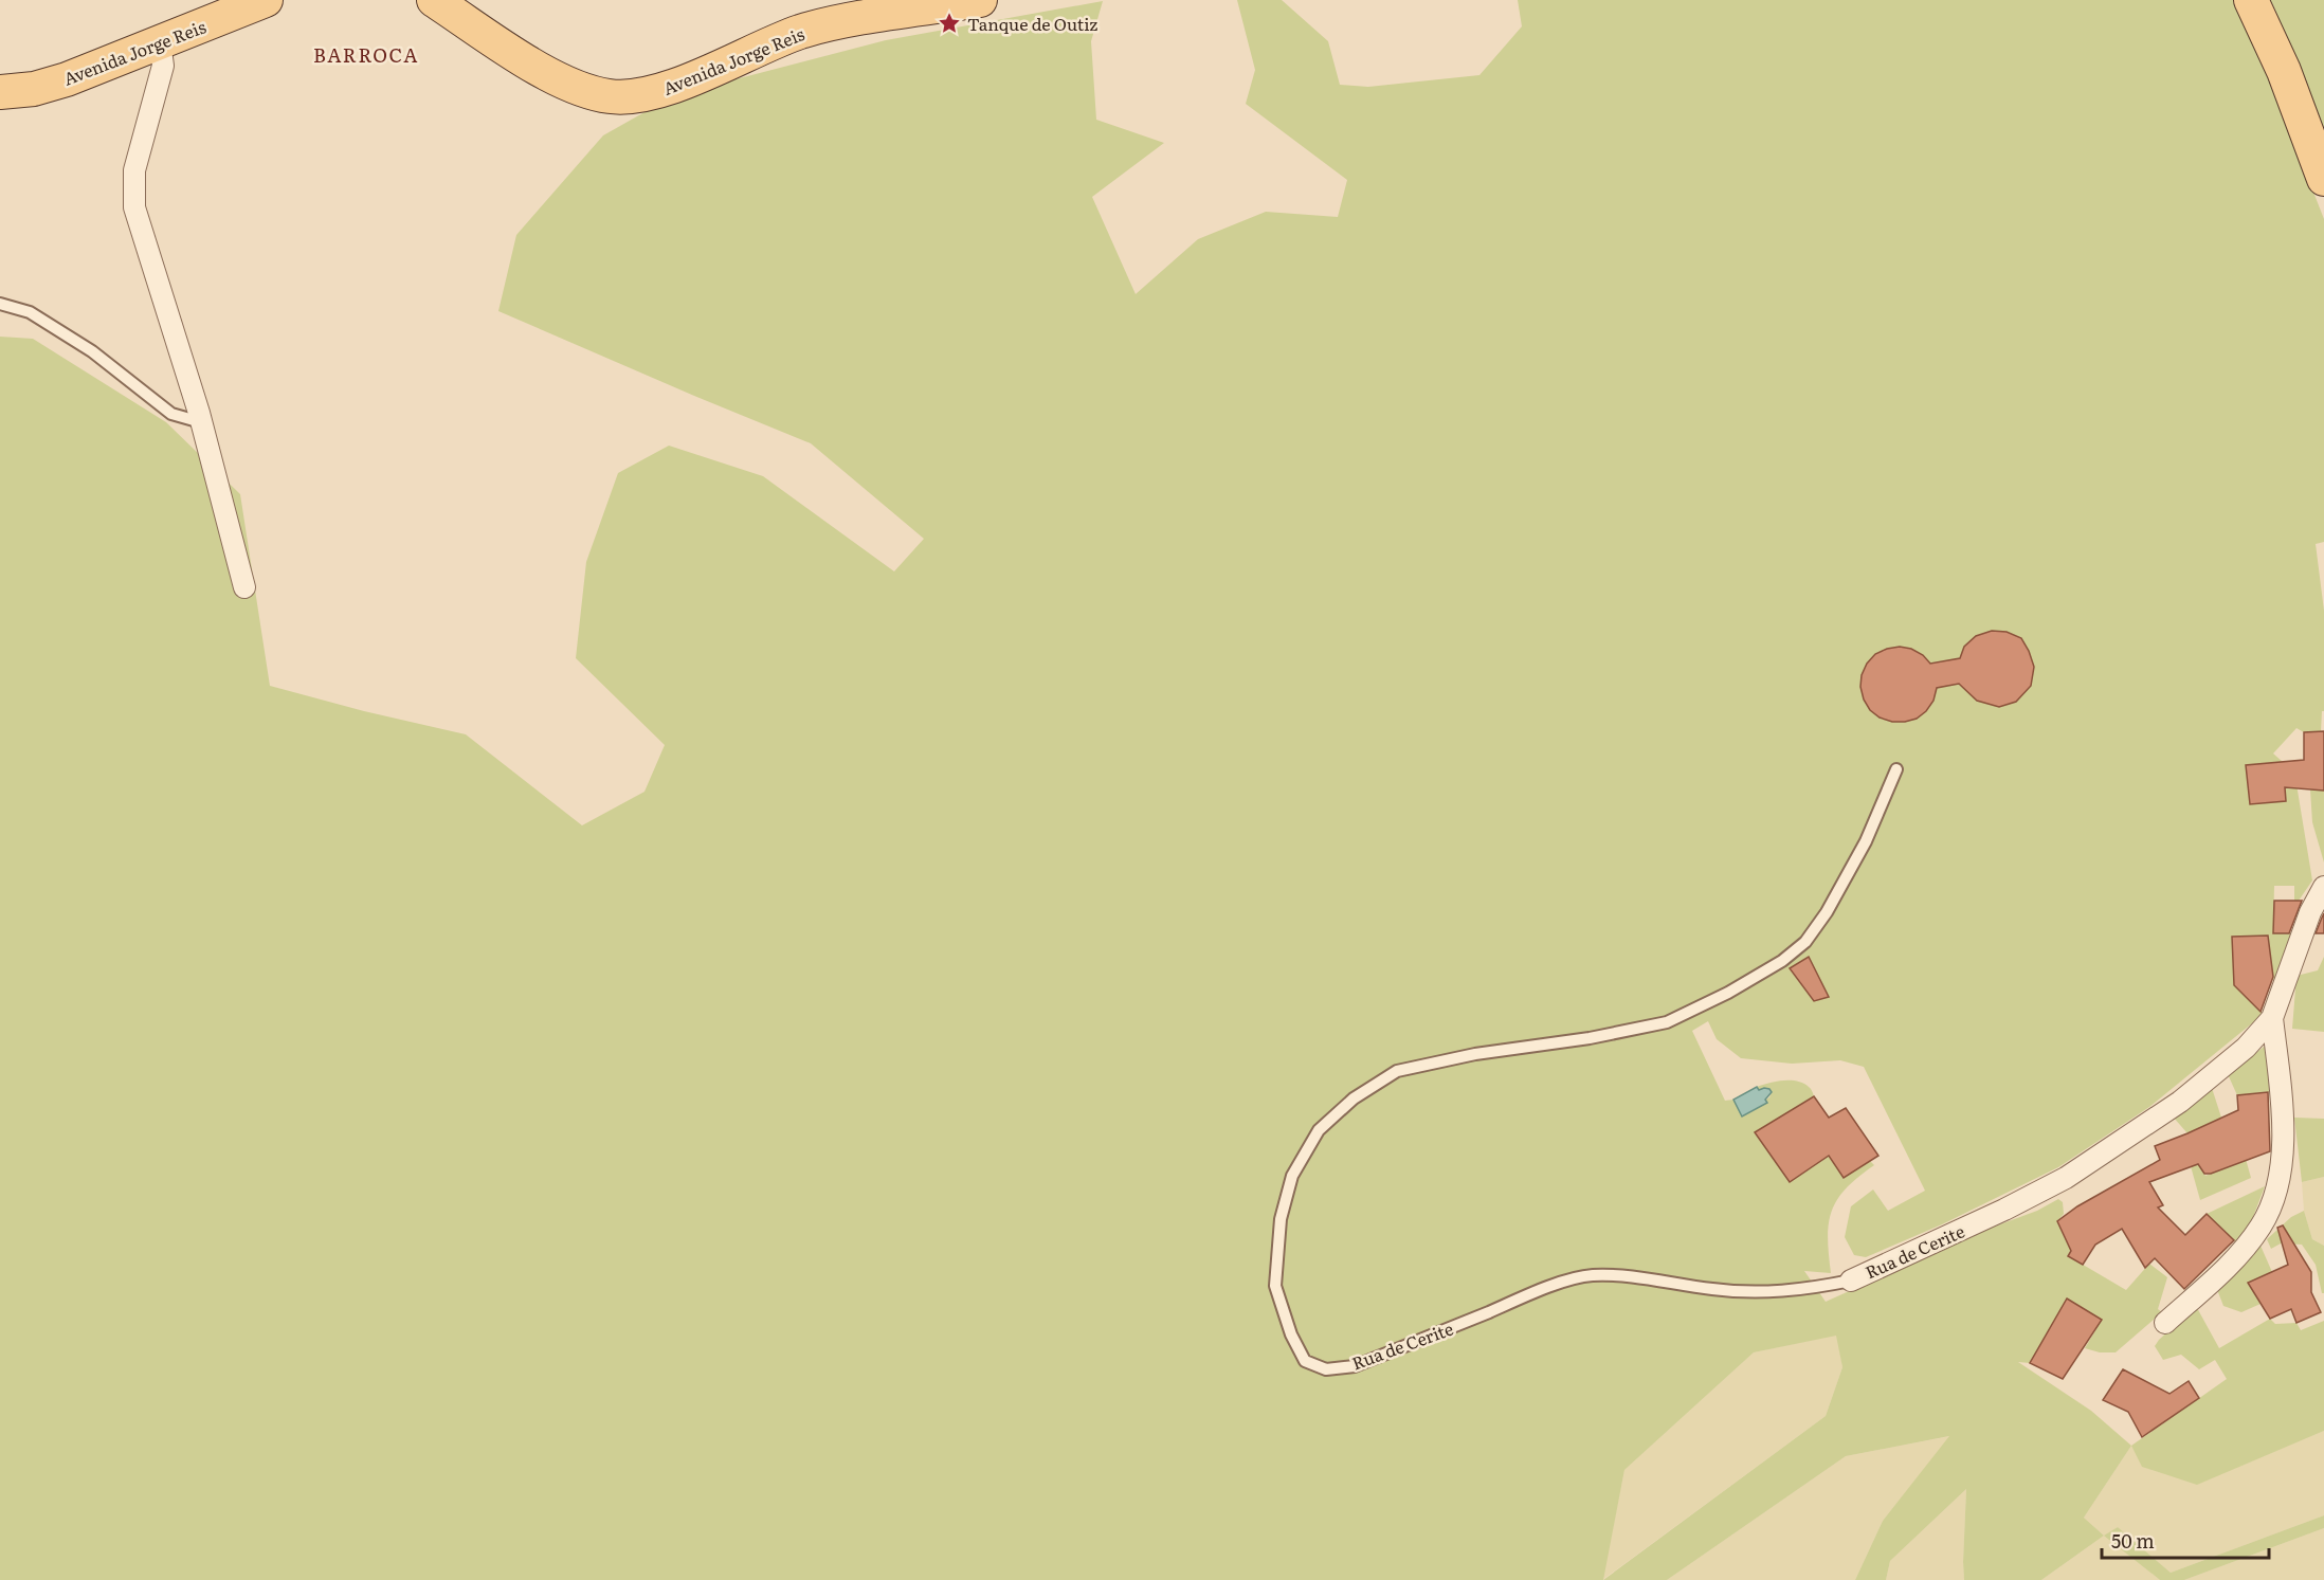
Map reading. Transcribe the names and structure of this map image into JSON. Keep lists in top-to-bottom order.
{
  "streets": {
    "main road": ["Avenida Jorge Reis"],
    "street": ["Rua de Cerite"]
  },
  "districts": ["BARROCA"],
  "places": {
    "place": ["Tanque de Outiz"]
  },
  "scale_bar": "50 m"
}
